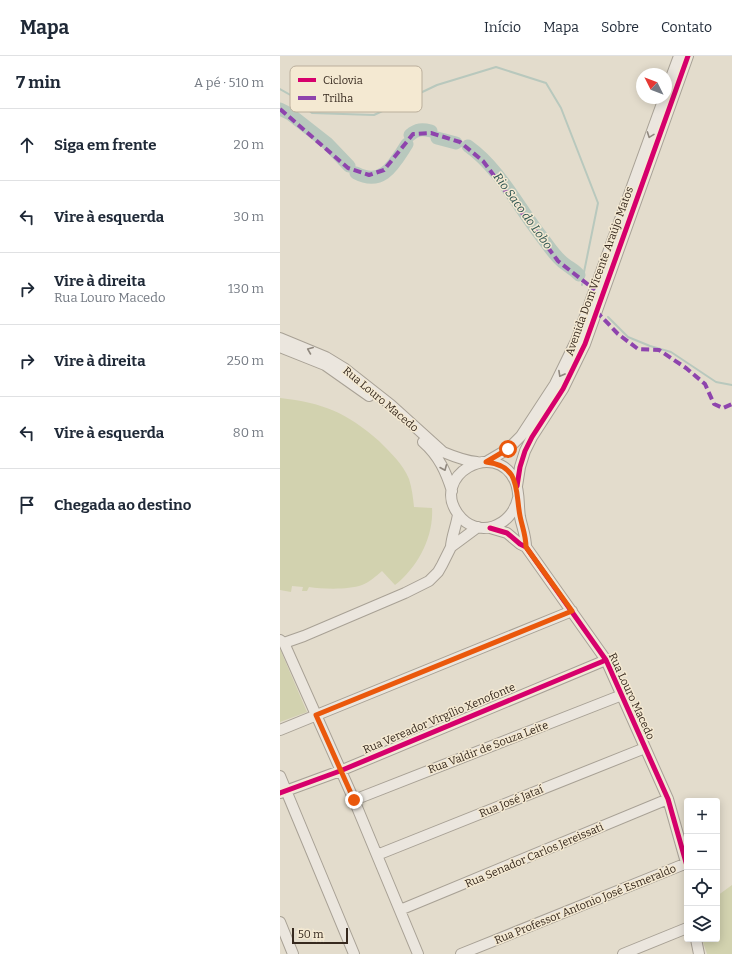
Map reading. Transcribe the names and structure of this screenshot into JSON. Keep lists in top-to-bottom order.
{
  "streets": {
    "street": [
      "Avenida Dom Vicente Araújo Matos",
      "Rua Louro Macedo",
      "Rua Vereador Virgílio Xenofonte",
      "Rua Valdir de Souza Leite",
      "Rua José Jataí",
      "Rua Senador Carlos Jereissati",
      "Rua Professor Antonio José Esmeraldo"
    ]
  },
  "crossings": [
    ["Avenida Dom Vicente Araújo Matos", "Rua Louro Macedo"],
    ["Rua Louro Macedo", "Rua Vereador Virgílio Xenofonte"],
    ["Rua Louro Macedo", "Rua Valdir de Souza Leite"],
    ["Rua Louro Macedo", "Rua José Jataí"],
    ["Rua Louro Macedo", "Rua Senador Carlos Jereissati"]
  ],
  "water": ["Rio Saco do Lobo"],
  "legend": ["Ciclovia", "Trilha"],
  "scale_bar": "50 m",
  "north": "top left",
  "page": {
    "header": "Mapa",
    "nav": [
      "Início",
      "Mapa",
      "Sobre",
      "Contato"
    ],
    "heading": ["7 min", "A pé · 510 m"],
    "list": [
      ["Siga em frente", "20 m"],
      ["Vire à esquerda", "30 m"],
      ["Vire à direita", "Rua Louro Macedo", "130 m"],
      ["Vire à direita", "250 m"],
      ["Vire à esquerda", "80 m"],
      "Chegada ao destino"
    ],
    "map_buttons": ["+", "−"],
    "scale": "50 m"
  }
}
